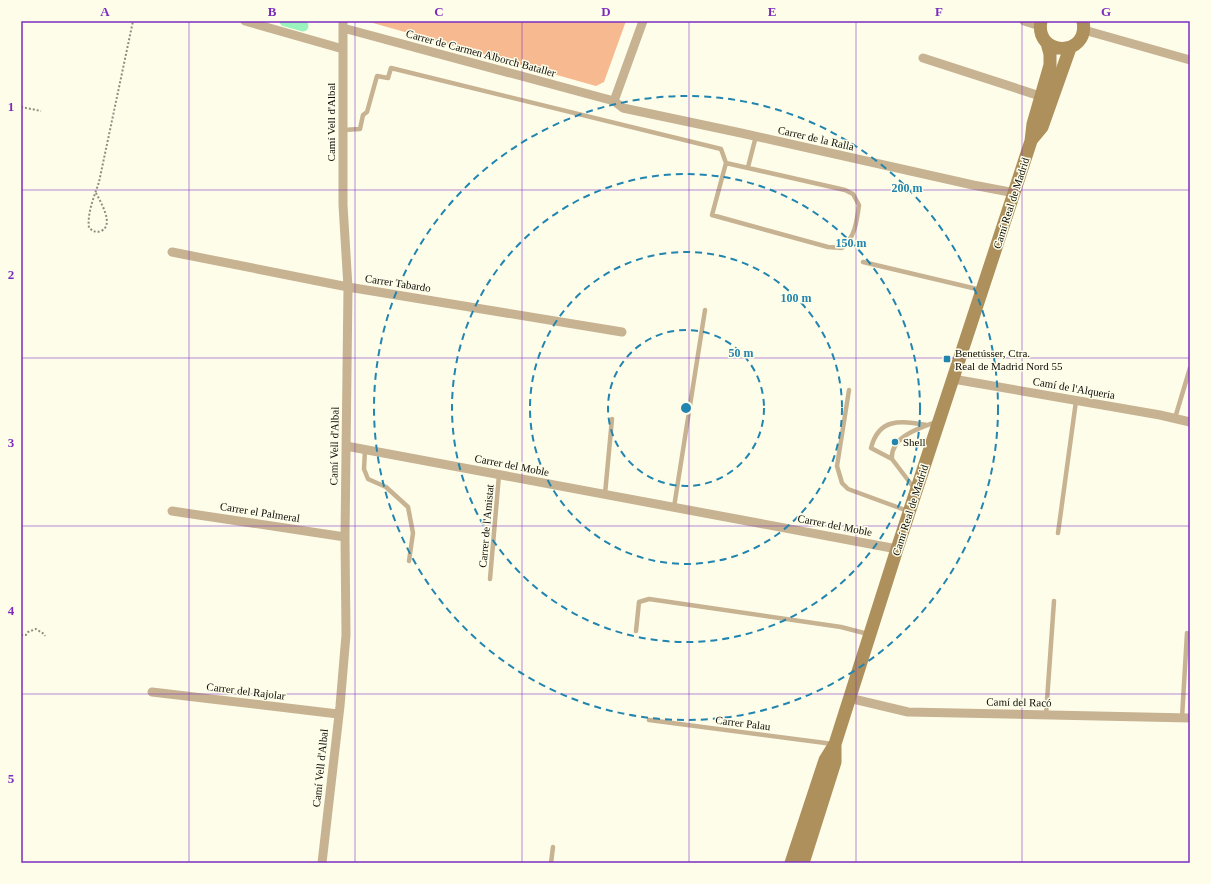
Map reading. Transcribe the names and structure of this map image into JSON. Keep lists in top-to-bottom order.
{
  "streets": {
    "street": [
      "Carrer de Carmen Alborch Bataller",
      "Camí Vell d'Albal",
      "Carrer de la Ralla",
      "Camí Real de Madrid",
      "Carrer Tabardo",
      "Camí de l'Alqueria",
      "Carrer del Moble",
      "Carrer el Palmeral",
      "Carrer del Rajolar",
      "Camí del Racó"
    ],
    "lane": ["Carrer de l'Amistat", "Carrer Palau"]
  },
  "crossings": [
    ["Carrer de Carmen Alborch Bataller", "Camí Vell d'Albal"],
    ["Carrer de Carmen Alborch Bataller", "Carrer de la Ralla"],
    ["Camí Vell d'Albal", "Carrer Tabardo"],
    ["Camí Vell d'Albal", "Carrer del Moble"],
    ["Camí Vell d'Albal", "Carrer el Palmeral"],
    ["Camí Vell d'Albal", "Carrer del Rajolar"],
    ["Carrer de la Ralla", "Camí Real de Madrid"],
    ["Camí Real de Madrid", "Camí de l'Alqueria"],
    ["Camí Real de Madrid", "Carrer del Moble"],
    ["Camí Real de Madrid", "Camí del Racó"],
    ["Camí Real de Madrid", "Carrer Palau"],
    ["Carrer del Moble", "Carrer de l'Amistat"]
  ],
  "places": {
    "transit": ["Benetússer, Ctra. Real de Madrid Nord 55"],
    "other": ["Shell"]
  },
  "grid": {
    "columns": [
      "A",
      "B",
      "C",
      "D",
      "E",
      "F",
      "G"
    ],
    "rows": [
      "1",
      "2",
      "3",
      "4",
      "5"
    ]
  },
  "rings": [
    "200 m",
    "150 m",
    "100 m",
    "50 m"
  ]
}
